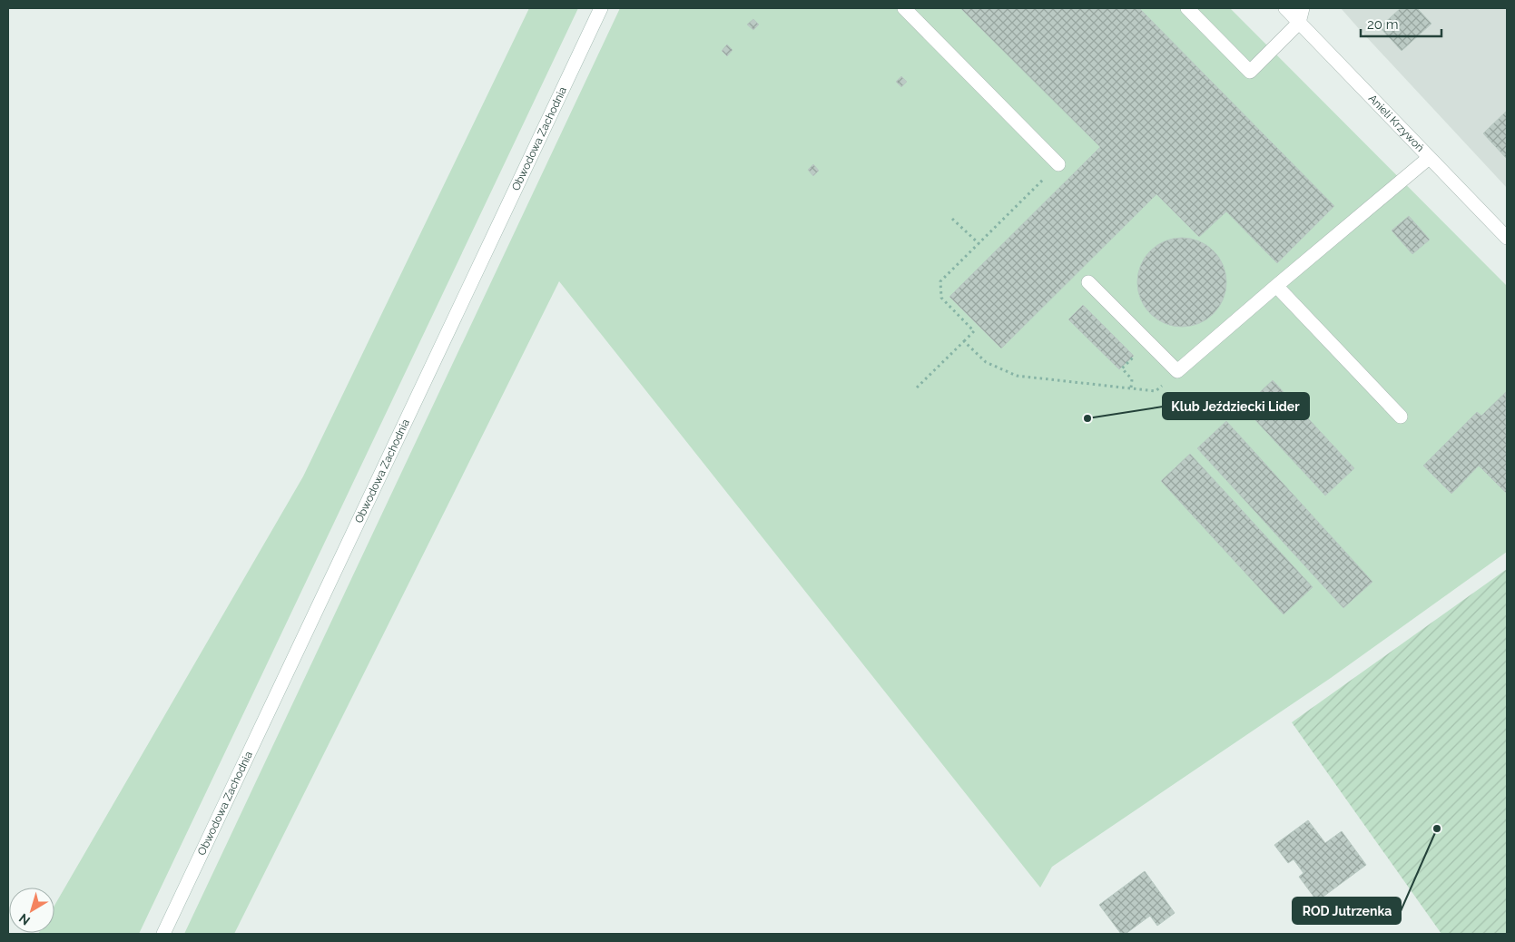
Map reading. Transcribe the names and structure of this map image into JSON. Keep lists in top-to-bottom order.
{
  "streets": {
    "main road": ["Anieli Krzywoń", "Obwodowa Zachodnia"]
  },
  "places": ["Klub Jeździecki Lider", "ROD Jutrzenka"],
  "scale_bar": "20 m",
  "north": "bottom left"
}
